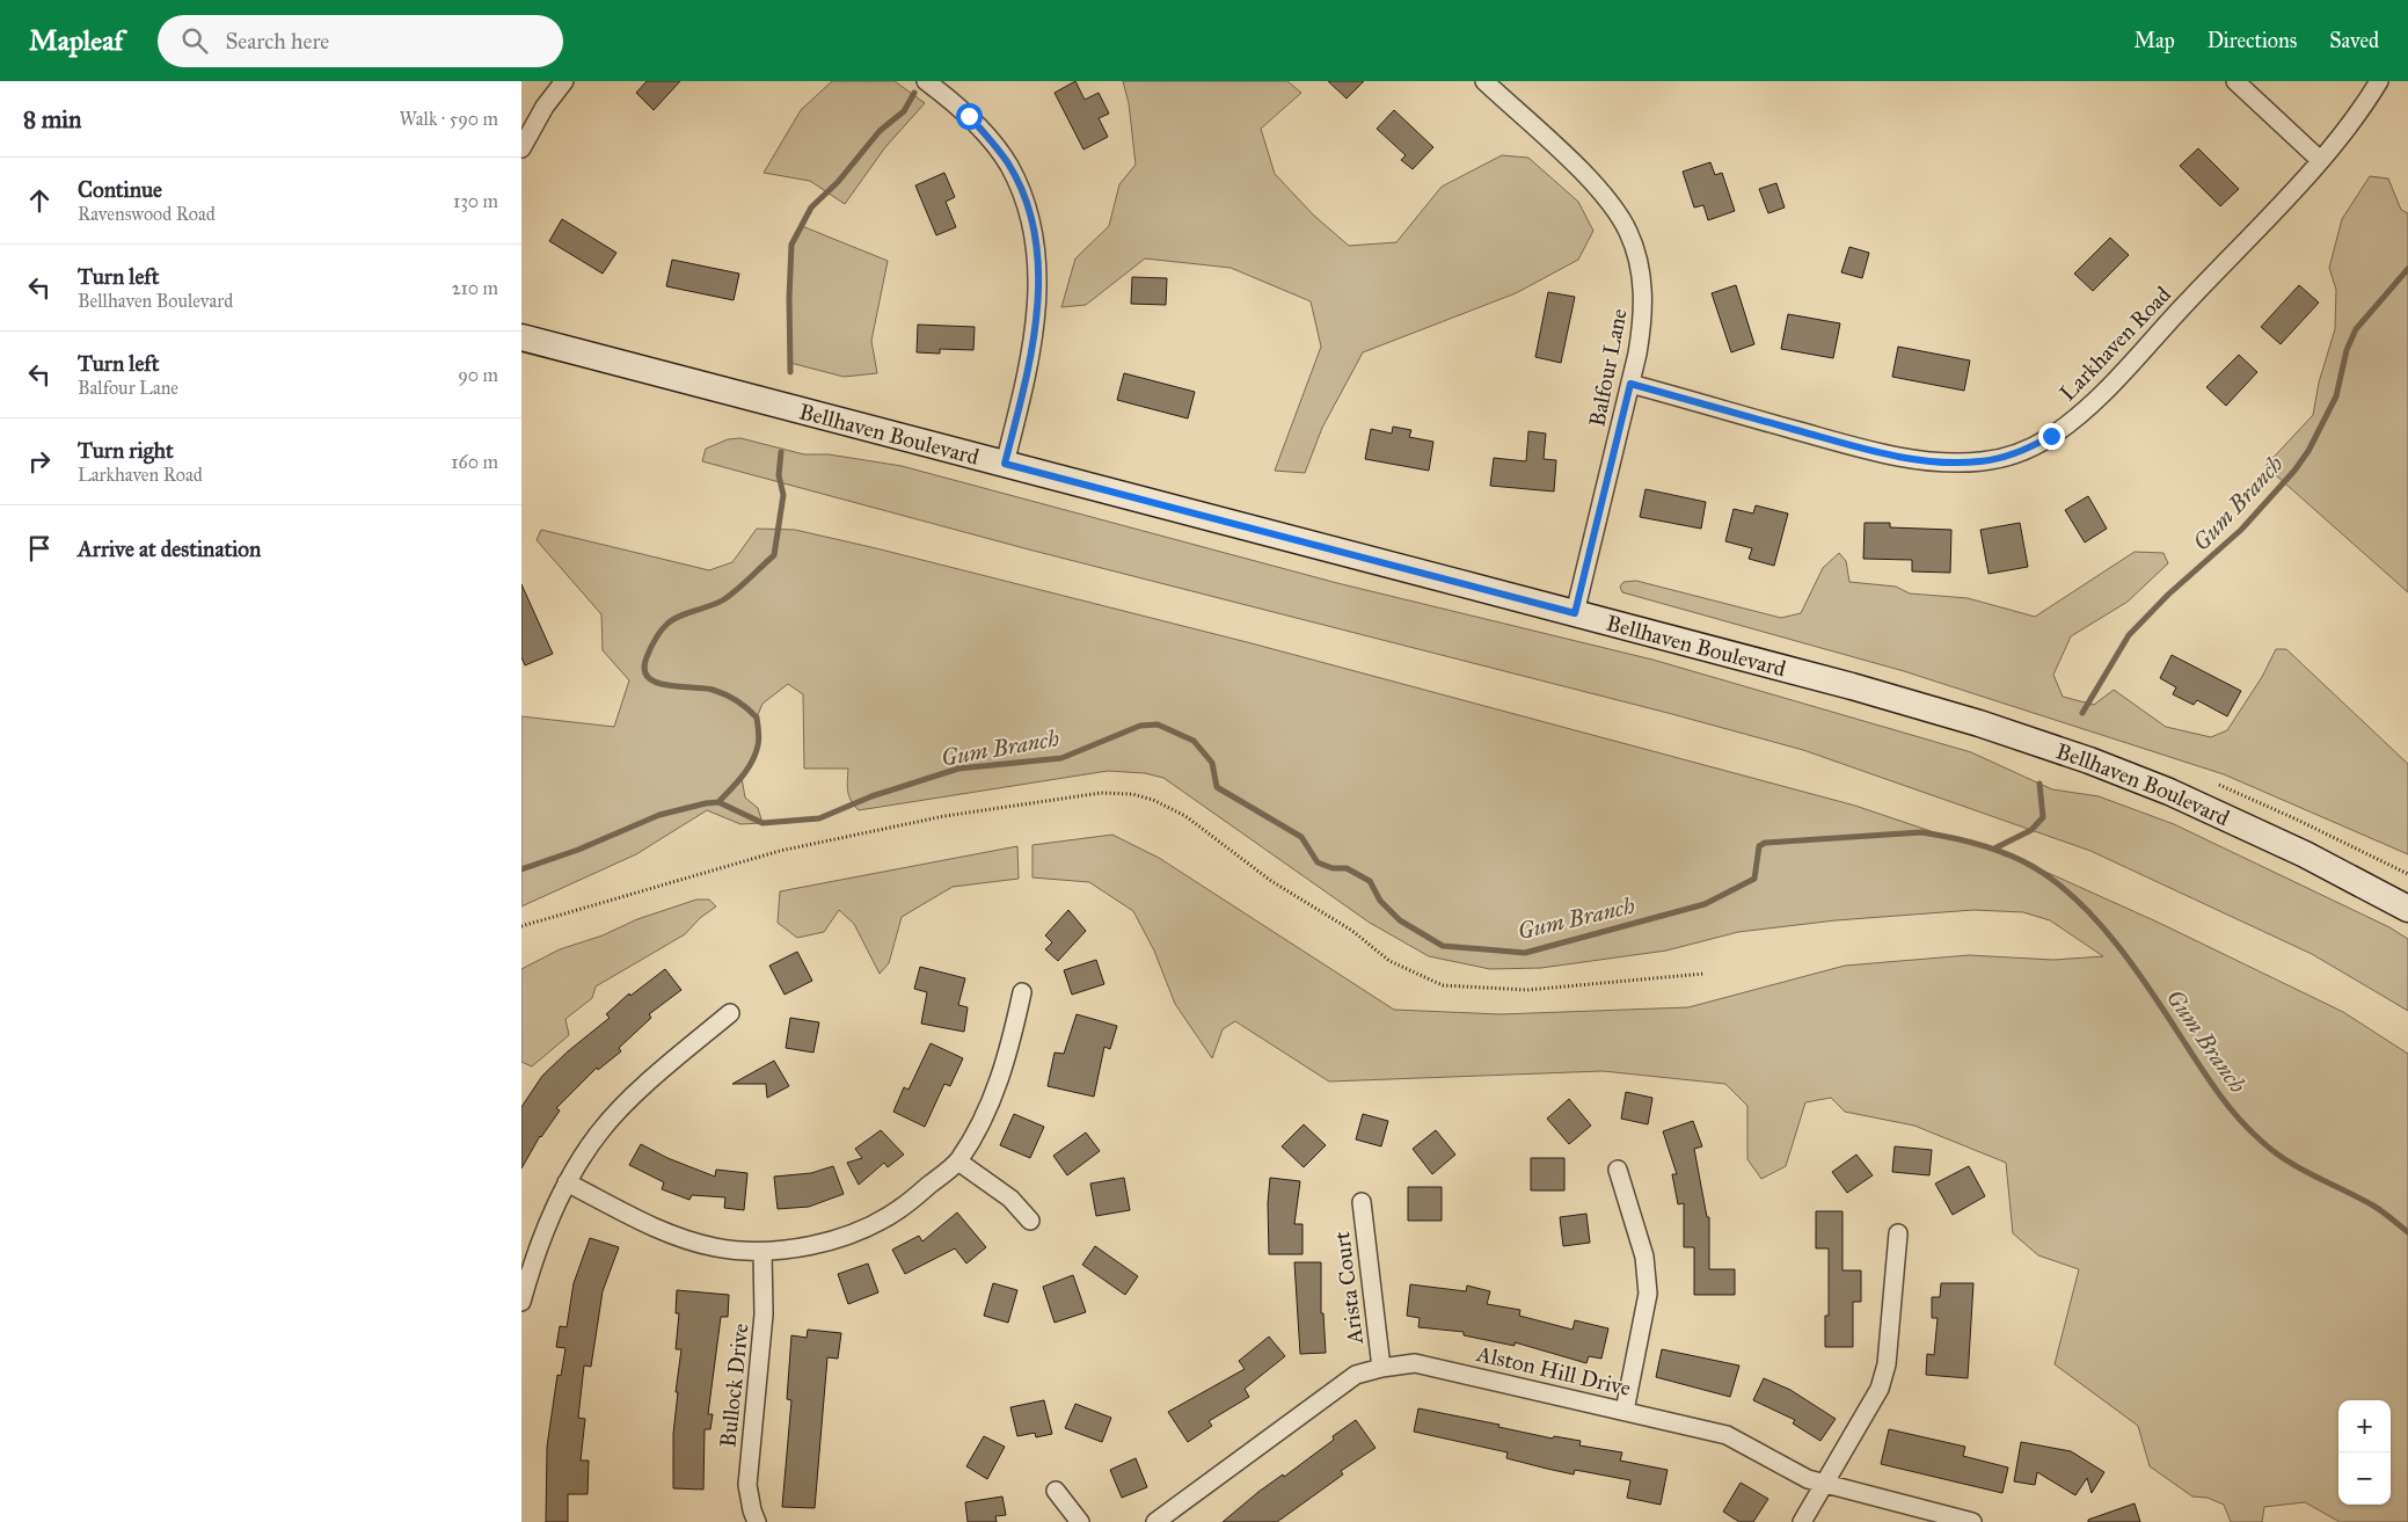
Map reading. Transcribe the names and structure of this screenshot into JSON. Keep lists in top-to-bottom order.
{
  "streets": {
    "main road": ["Bellhaven Boulevard"],
    "street": [
      "Larkhaven Road",
      "Balfour Lane",
      "Arista Court",
      "Alston Hill Drive",
      "Bullock Drive"
    ]
  },
  "crossings": [
    ["Larkhaven Road", "Balfour Lane"],
    ["Balfour Lane", "Bellhaven Boulevard"],
    ["Arista Court", "Alston Hill Drive"]
  ],
  "water": ["Gum Branch"],
  "page": {
    "header": "Mapleaf",
    "search": "Search here",
    "nav": ["Map", "Directions", "Saved"],
    "heading": ["8 min", "Walk · 590 m"],
    "list": [
      ["Continue", "Ravenswood Road", "130 m"],
      ["Turn left", "Bellhaven Boulevard", "210 m"],
      ["Turn left", "Balfour Lane", "90 m"],
      ["Turn right", "Larkhaven Road", "160 m"],
      "Arrive at destination"
    ],
    "map_buttons": ["+", "−"]
  }
}
